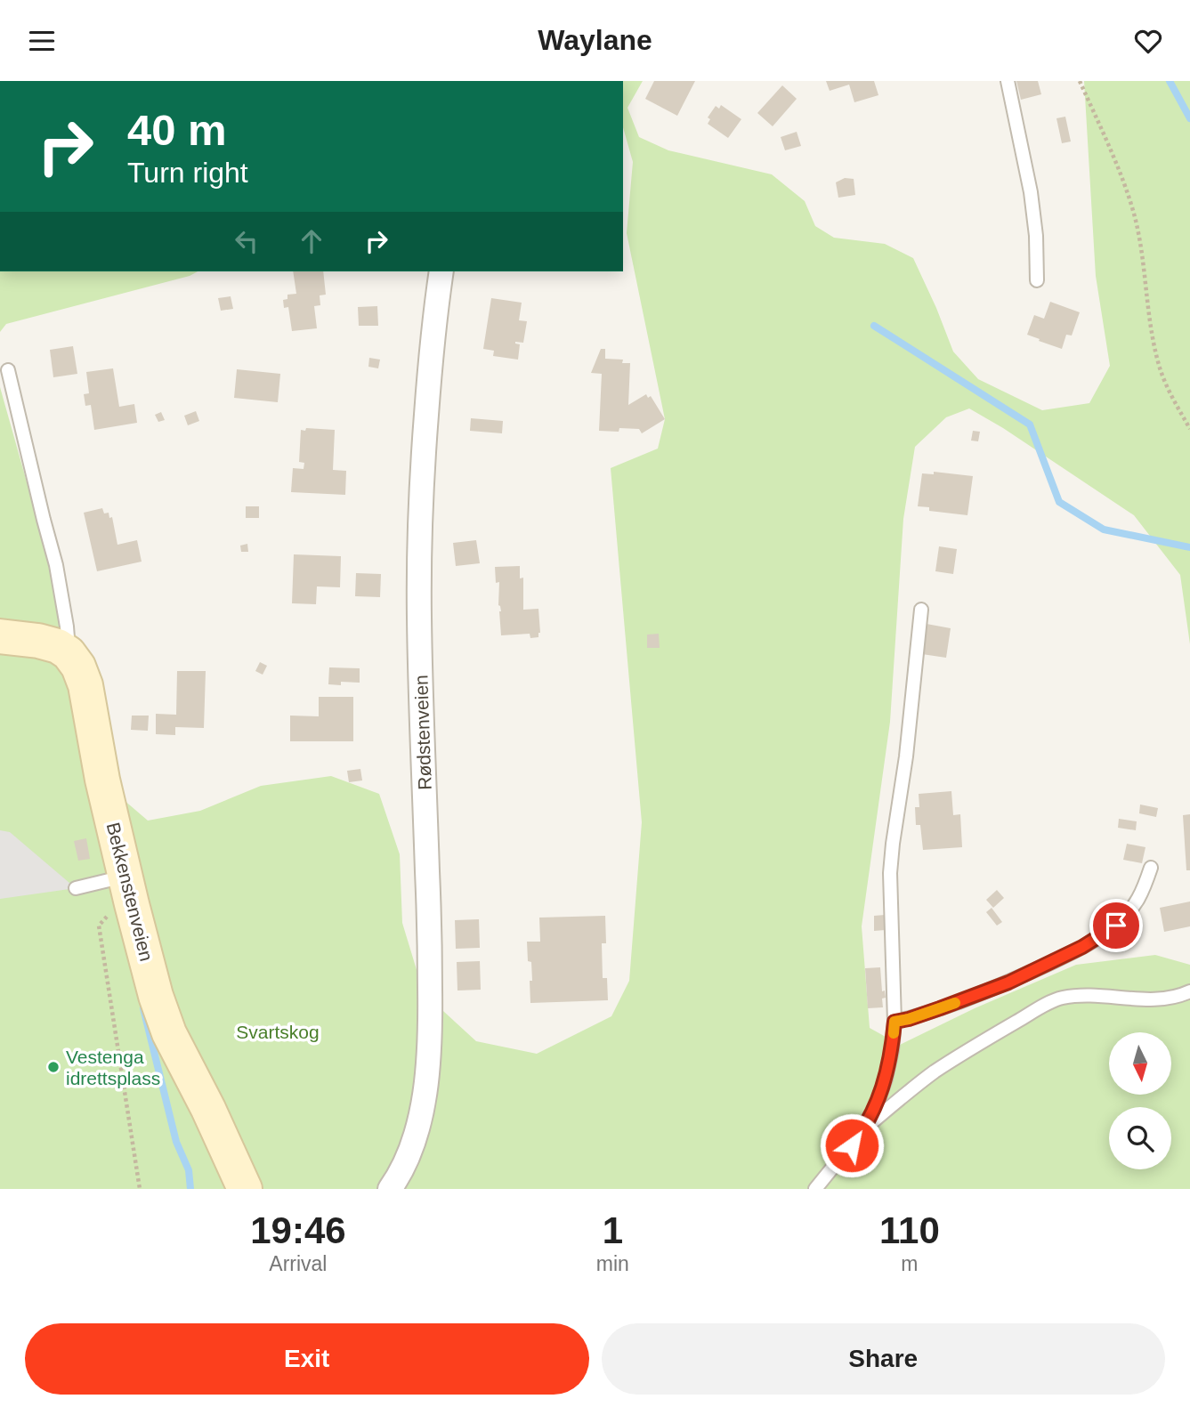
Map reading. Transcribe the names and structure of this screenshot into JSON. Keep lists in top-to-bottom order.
{
  "streets": {
    "main road": ["Bekkenstenveien"],
    "street": ["Rødstenveien"]
  },
  "parks": ["Svartskog"],
  "places": ["Vestenga idrettsplass"],
  "north": "bottom",
  "page": {
    "header": "Waylane",
    "turn": ["40 m", "Turn right"],
    "eta": [
      "19:46",
      "Arrival",
      "1",
      "min",
      "110",
      "m"
    ],
    "buttons": ["Exit", "Share"]
  }
}
